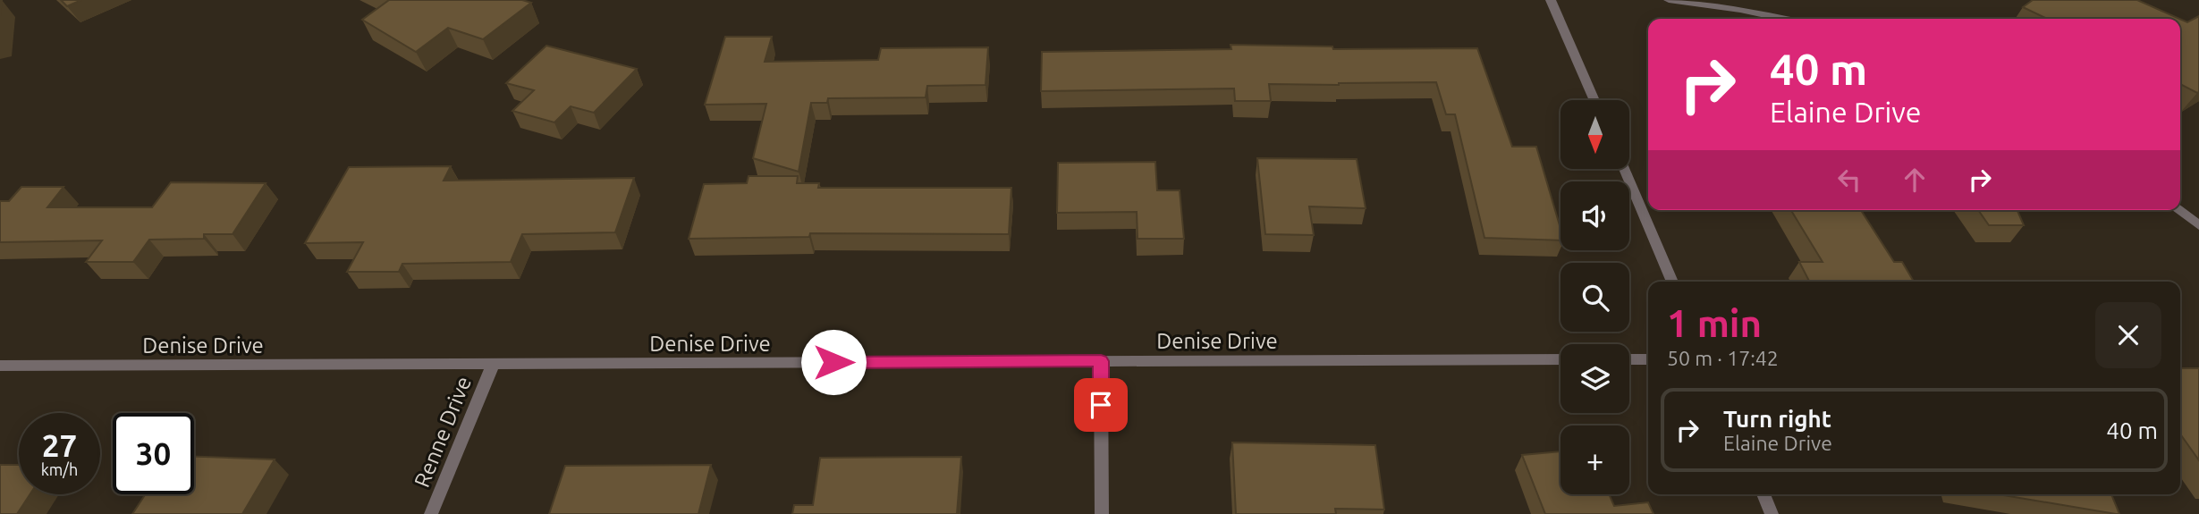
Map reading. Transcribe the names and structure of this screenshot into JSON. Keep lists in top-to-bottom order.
{
  "streets": {
    "street": ["Denise Drive", "Renne Drive"]
  },
  "crossings": [
    ["Denise Drive", "Renne Drive"]
  ],
  "north": "bottom",
  "page": {
    "turn": ["40 m", "Elaine Drive"],
    "map_buttons": "+",
    "heading": ["1 min", "50 m · 17:42"],
    "list": [
      {
        "name": "Turn right",
        "note": "Elaine Drive",
        "value": "40 m"
      }
    ],
    "speed": "27 km/h",
    "limit": "30"
  }
}
